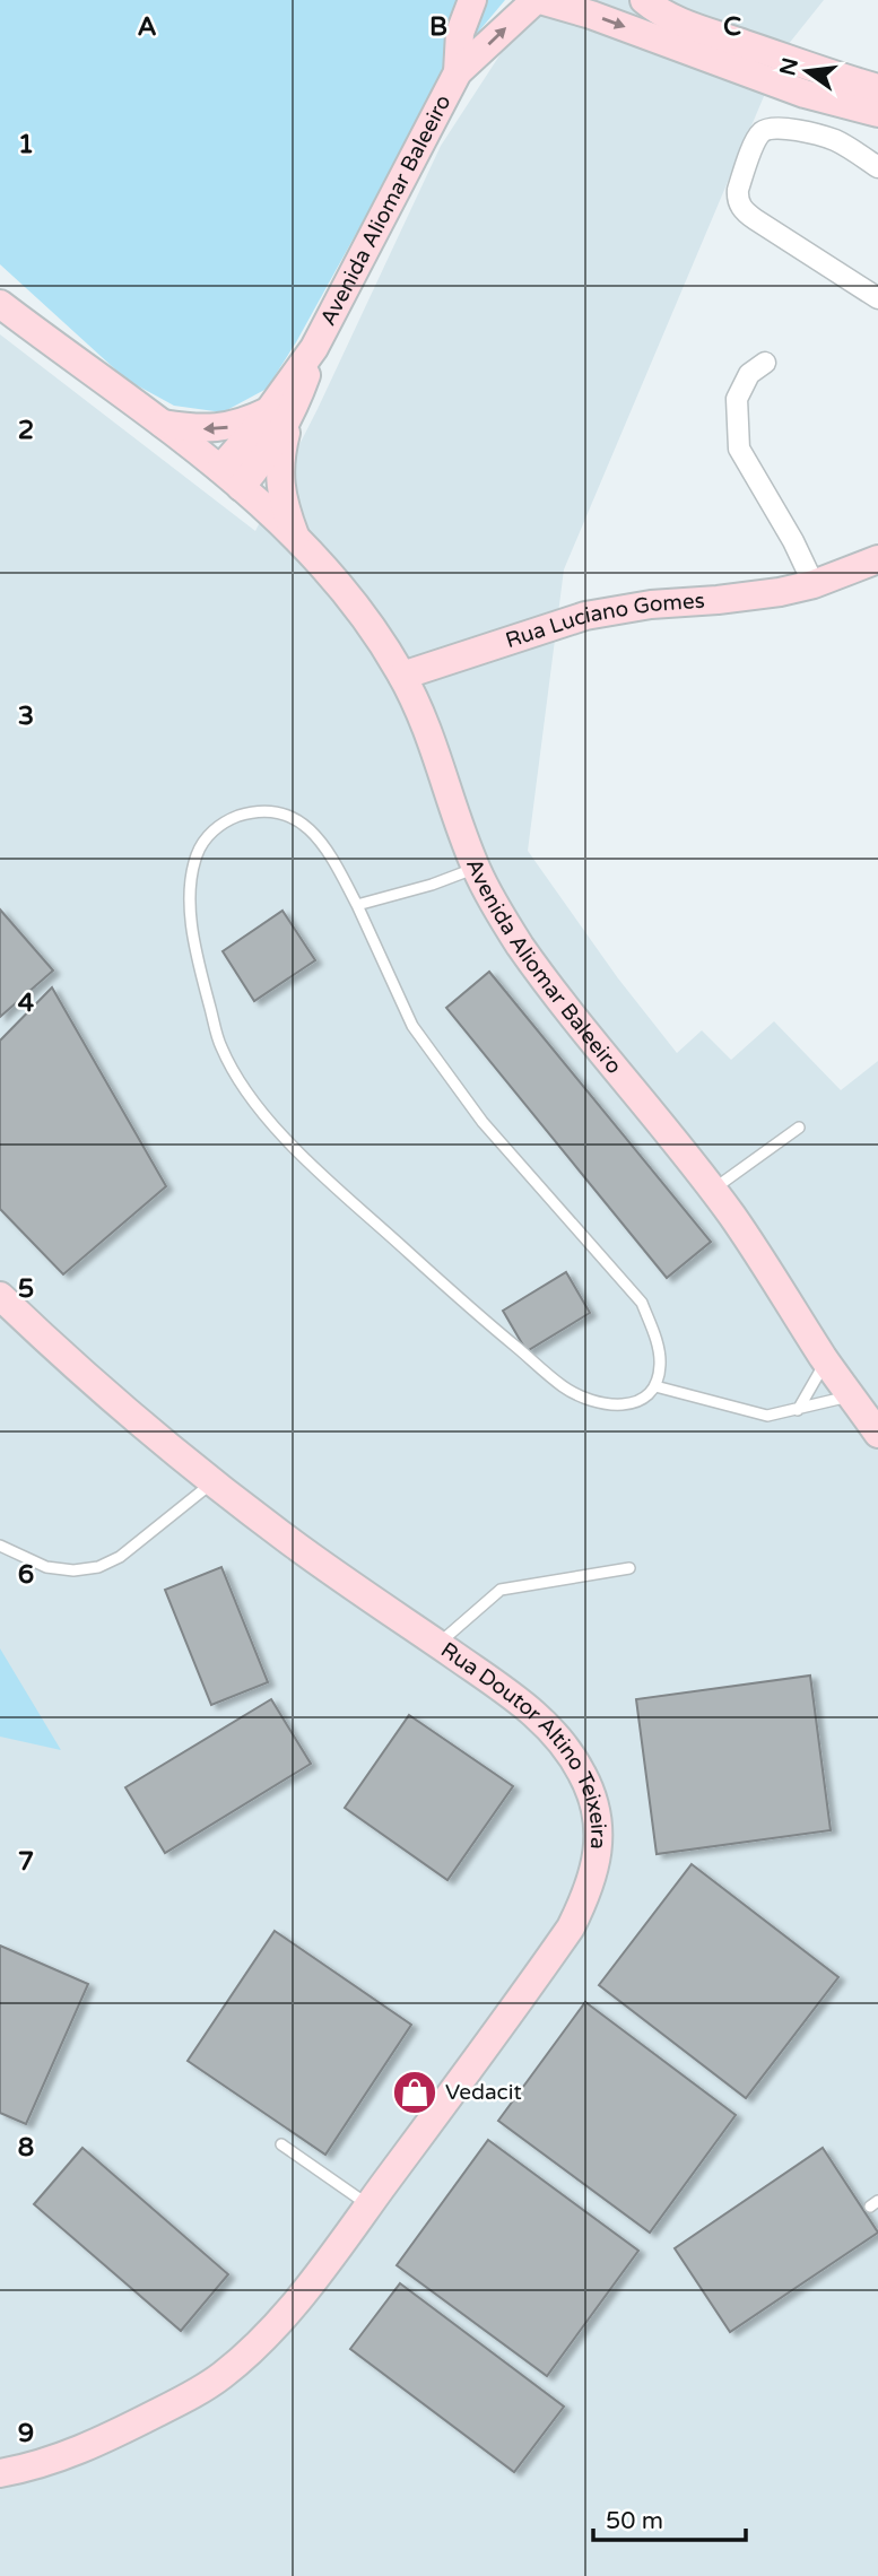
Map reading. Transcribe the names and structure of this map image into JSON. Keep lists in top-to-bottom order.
{
  "streets": {
    "main road": ["Avenida Aliomar Baleeiro", "Rua Luciano Gomes", "Rua Doutor Altino Teixeira"]
  },
  "crossings": [
    ["Avenida Aliomar Baleeiro", "Rua Luciano Gomes"]
  ],
  "places": {
    "shop": ["Vedacit"]
  },
  "scale_bar": "50 m",
  "north": "left",
  "grid": {
    "columns": ["A", "B", "C"],
    "rows": [
      "1",
      "2",
      "3",
      "4",
      "5",
      "6",
      "7",
      "8",
      "9"
    ]
  }
}
